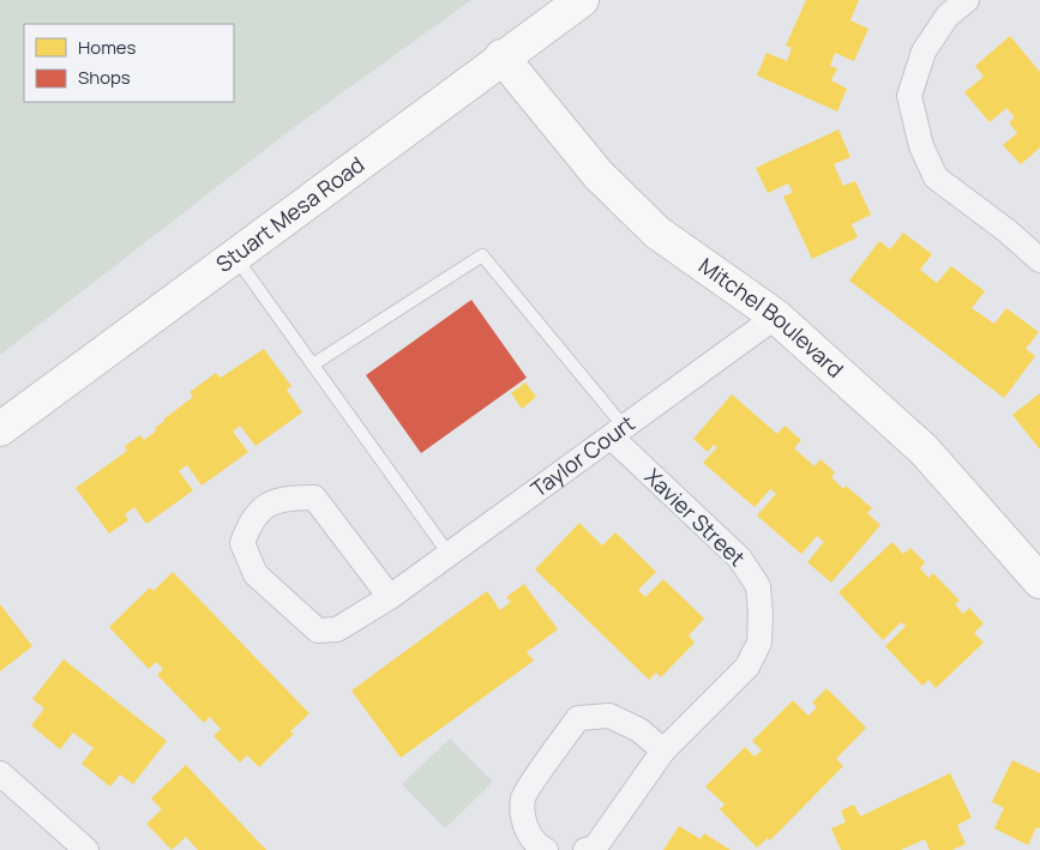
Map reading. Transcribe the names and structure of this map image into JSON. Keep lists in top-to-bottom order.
{
  "streets": {
    "street": [
      "Stuart Mesa Road",
      "Mitchel Boulevard",
      "Taylor Court",
      "Xavier Street"
    ]
  },
  "crossings": [
    ["Stuart Mesa Road", "Mitchel Boulevard"],
    ["Mitchel Boulevard", "Taylor Court"],
    ["Taylor Court", "Xavier Street"]
  ],
  "legend": ["Homes", "Shops"]
}
